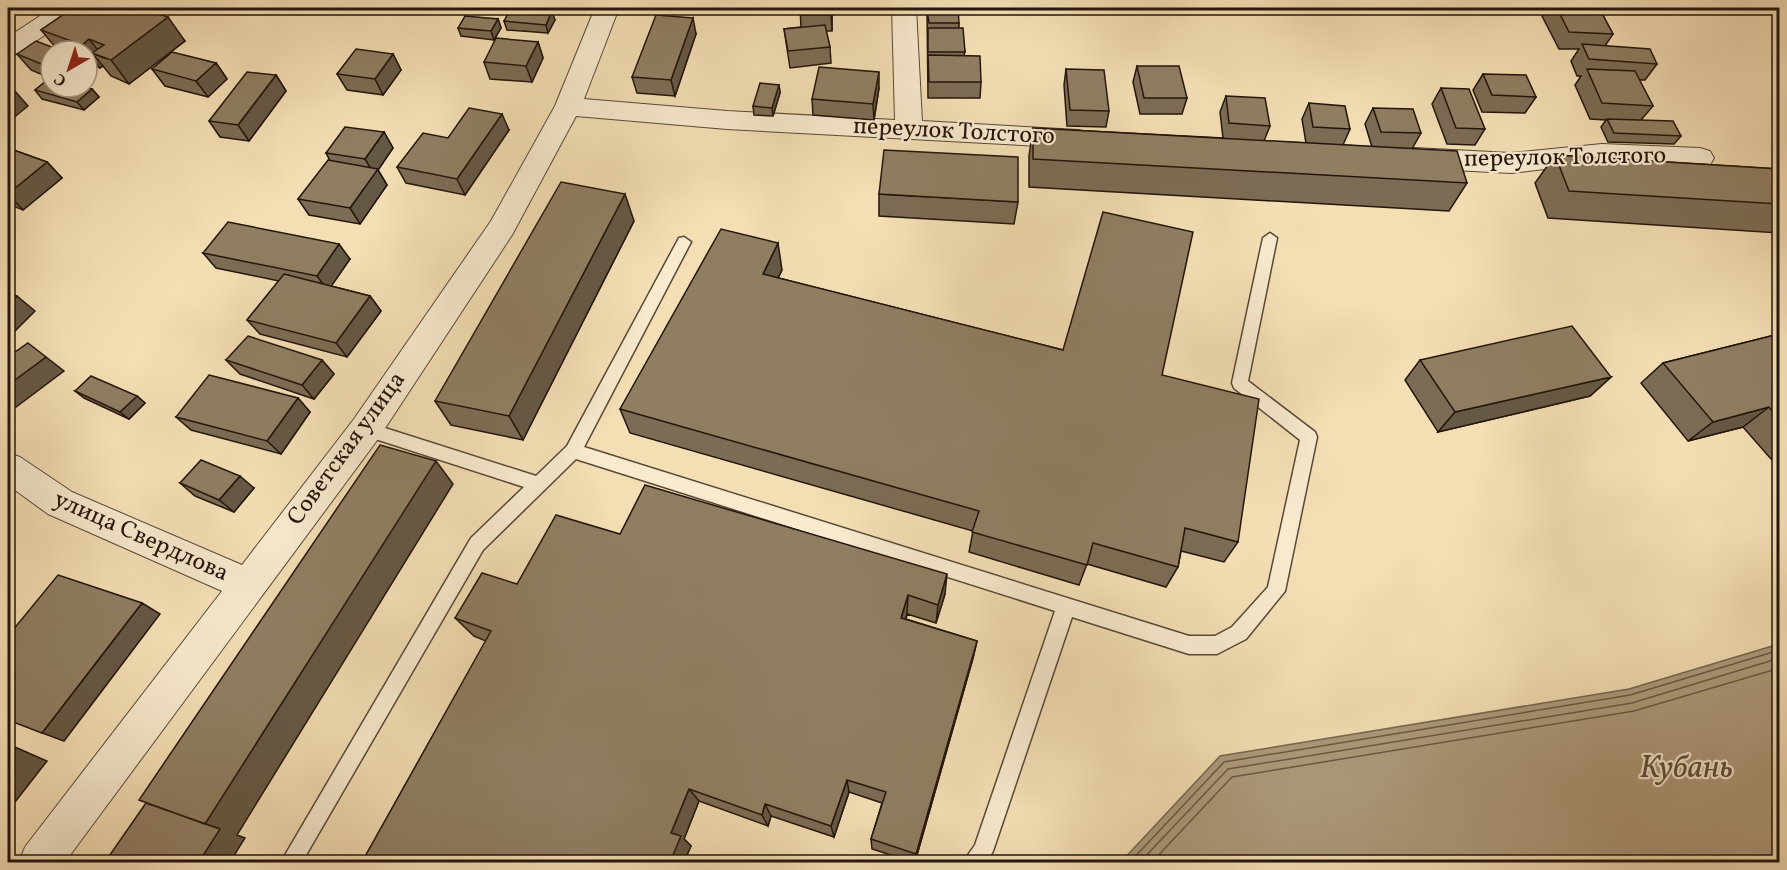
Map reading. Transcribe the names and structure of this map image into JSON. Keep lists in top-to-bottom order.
{
  "streets": {
    "street": ["переулок Толстого", "Советская улица", "улица Свердлова"]
  },
  "crossings": [
    ["переулок Толстого", "Советская улица"],
    ["Советская улица", "улица Свердлова"]
  ],
  "water": ["Кубань"],
  "north": "bottom left"
}
